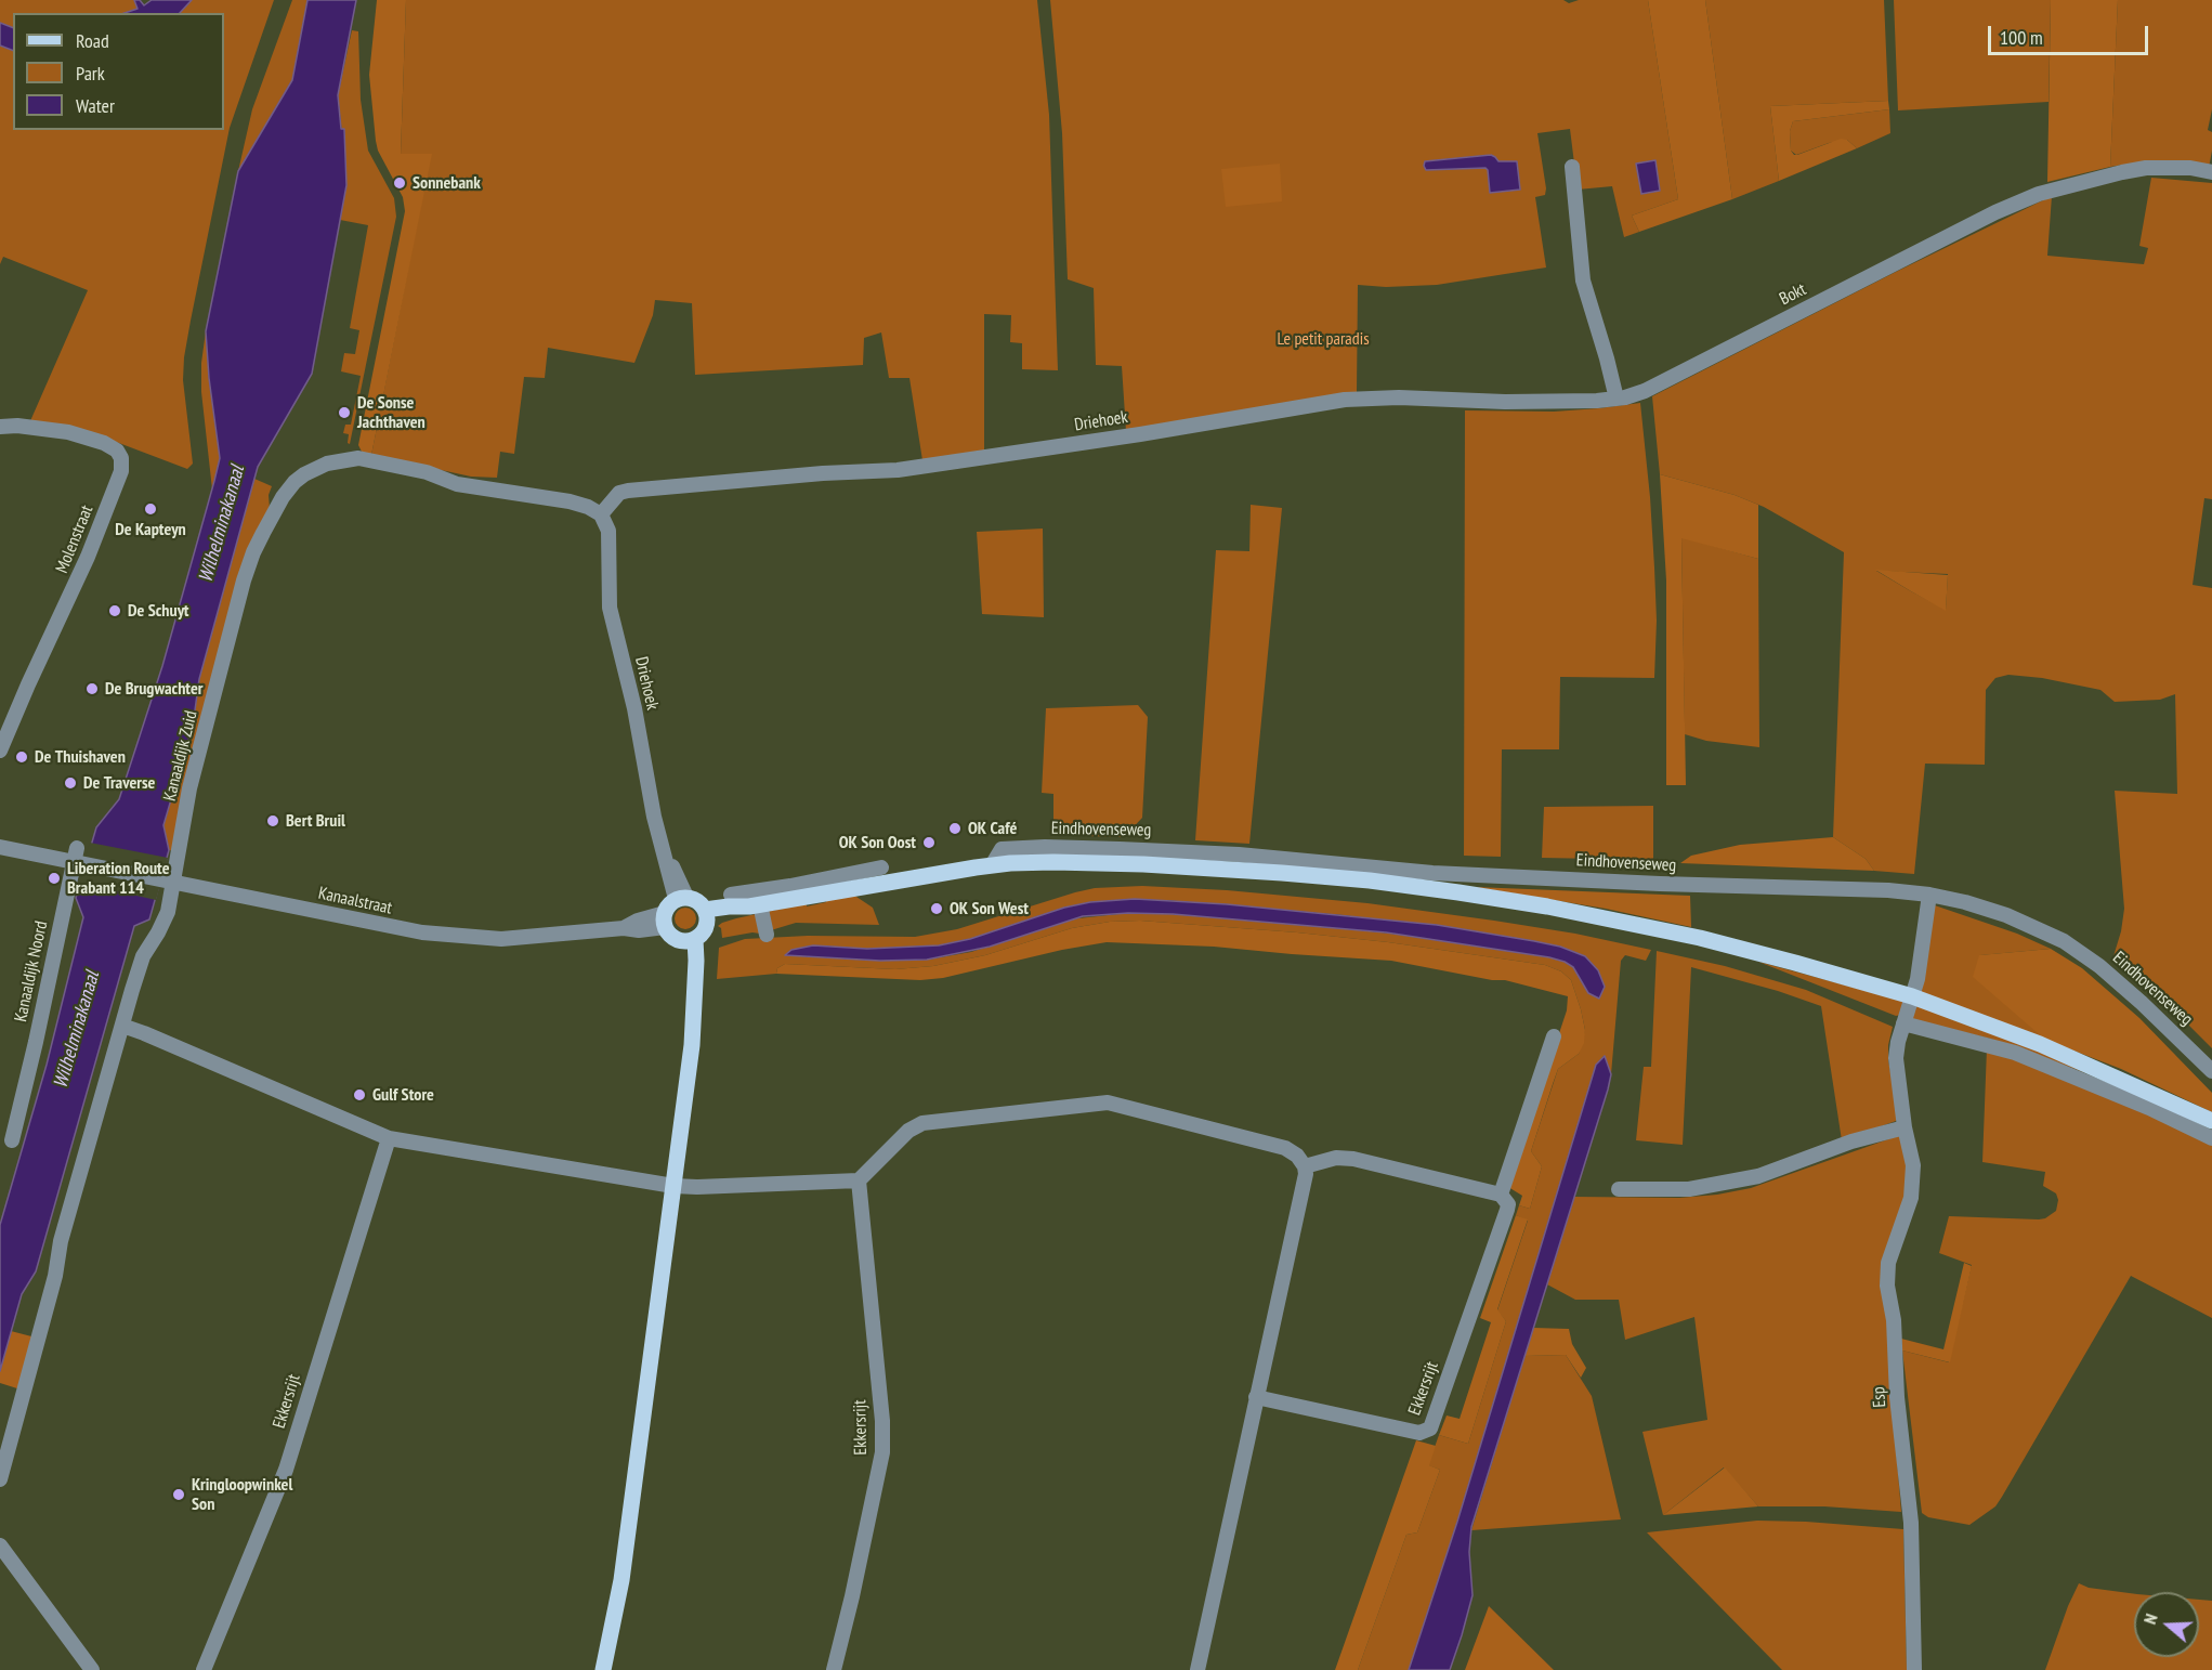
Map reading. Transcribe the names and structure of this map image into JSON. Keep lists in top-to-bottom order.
{
  "streets": {
    "main road": ["Eindhovenseweg"],
    "street": [
      "Bokt",
      "Driehoek",
      "Molenstraat",
      "Kanaaldijk Zuid",
      "Kanaalstraat",
      "Kanaaldijk Noord",
      "Ekkersrijt",
      "Esp"
    ]
  },
  "crossings": [
    ["Bokt", "Driehoek"],
    ["Driehoek", "Kanaaldijk Zuid"],
    ["Driehoek", "Eindhovenseweg"],
    ["Driehoek", "Kanaalstraat"],
    ["Kanaaldijk Zuid", "Kanaalstraat"],
    ["Eindhovenseweg", "Kanaalstraat"],
    ["Eindhovenseweg", "Esp"],
    ["Kanaalstraat", "Kanaaldijk Noord"]
  ],
  "water": ["Wilhelminakanaal"],
  "parks": ["Le petit paradis"],
  "places": [
    "Sonnebank",
    "De Sonse Jachthaven",
    "De Kapteyn",
    "De Schuyt",
    "De Brugwachter",
    "De Thuishaven",
    "De Traverse",
    "Bert Bruil",
    "OK Café",
    "OK Son Oost",
    "Liberation Route Brabant 114",
    "OK Son West",
    "Gulf Store",
    "Kringloopwinkel Son"
  ],
  "legend": ["Road", "Park", "Water"],
  "scale_bar": "100 m",
  "north": "left"
}
